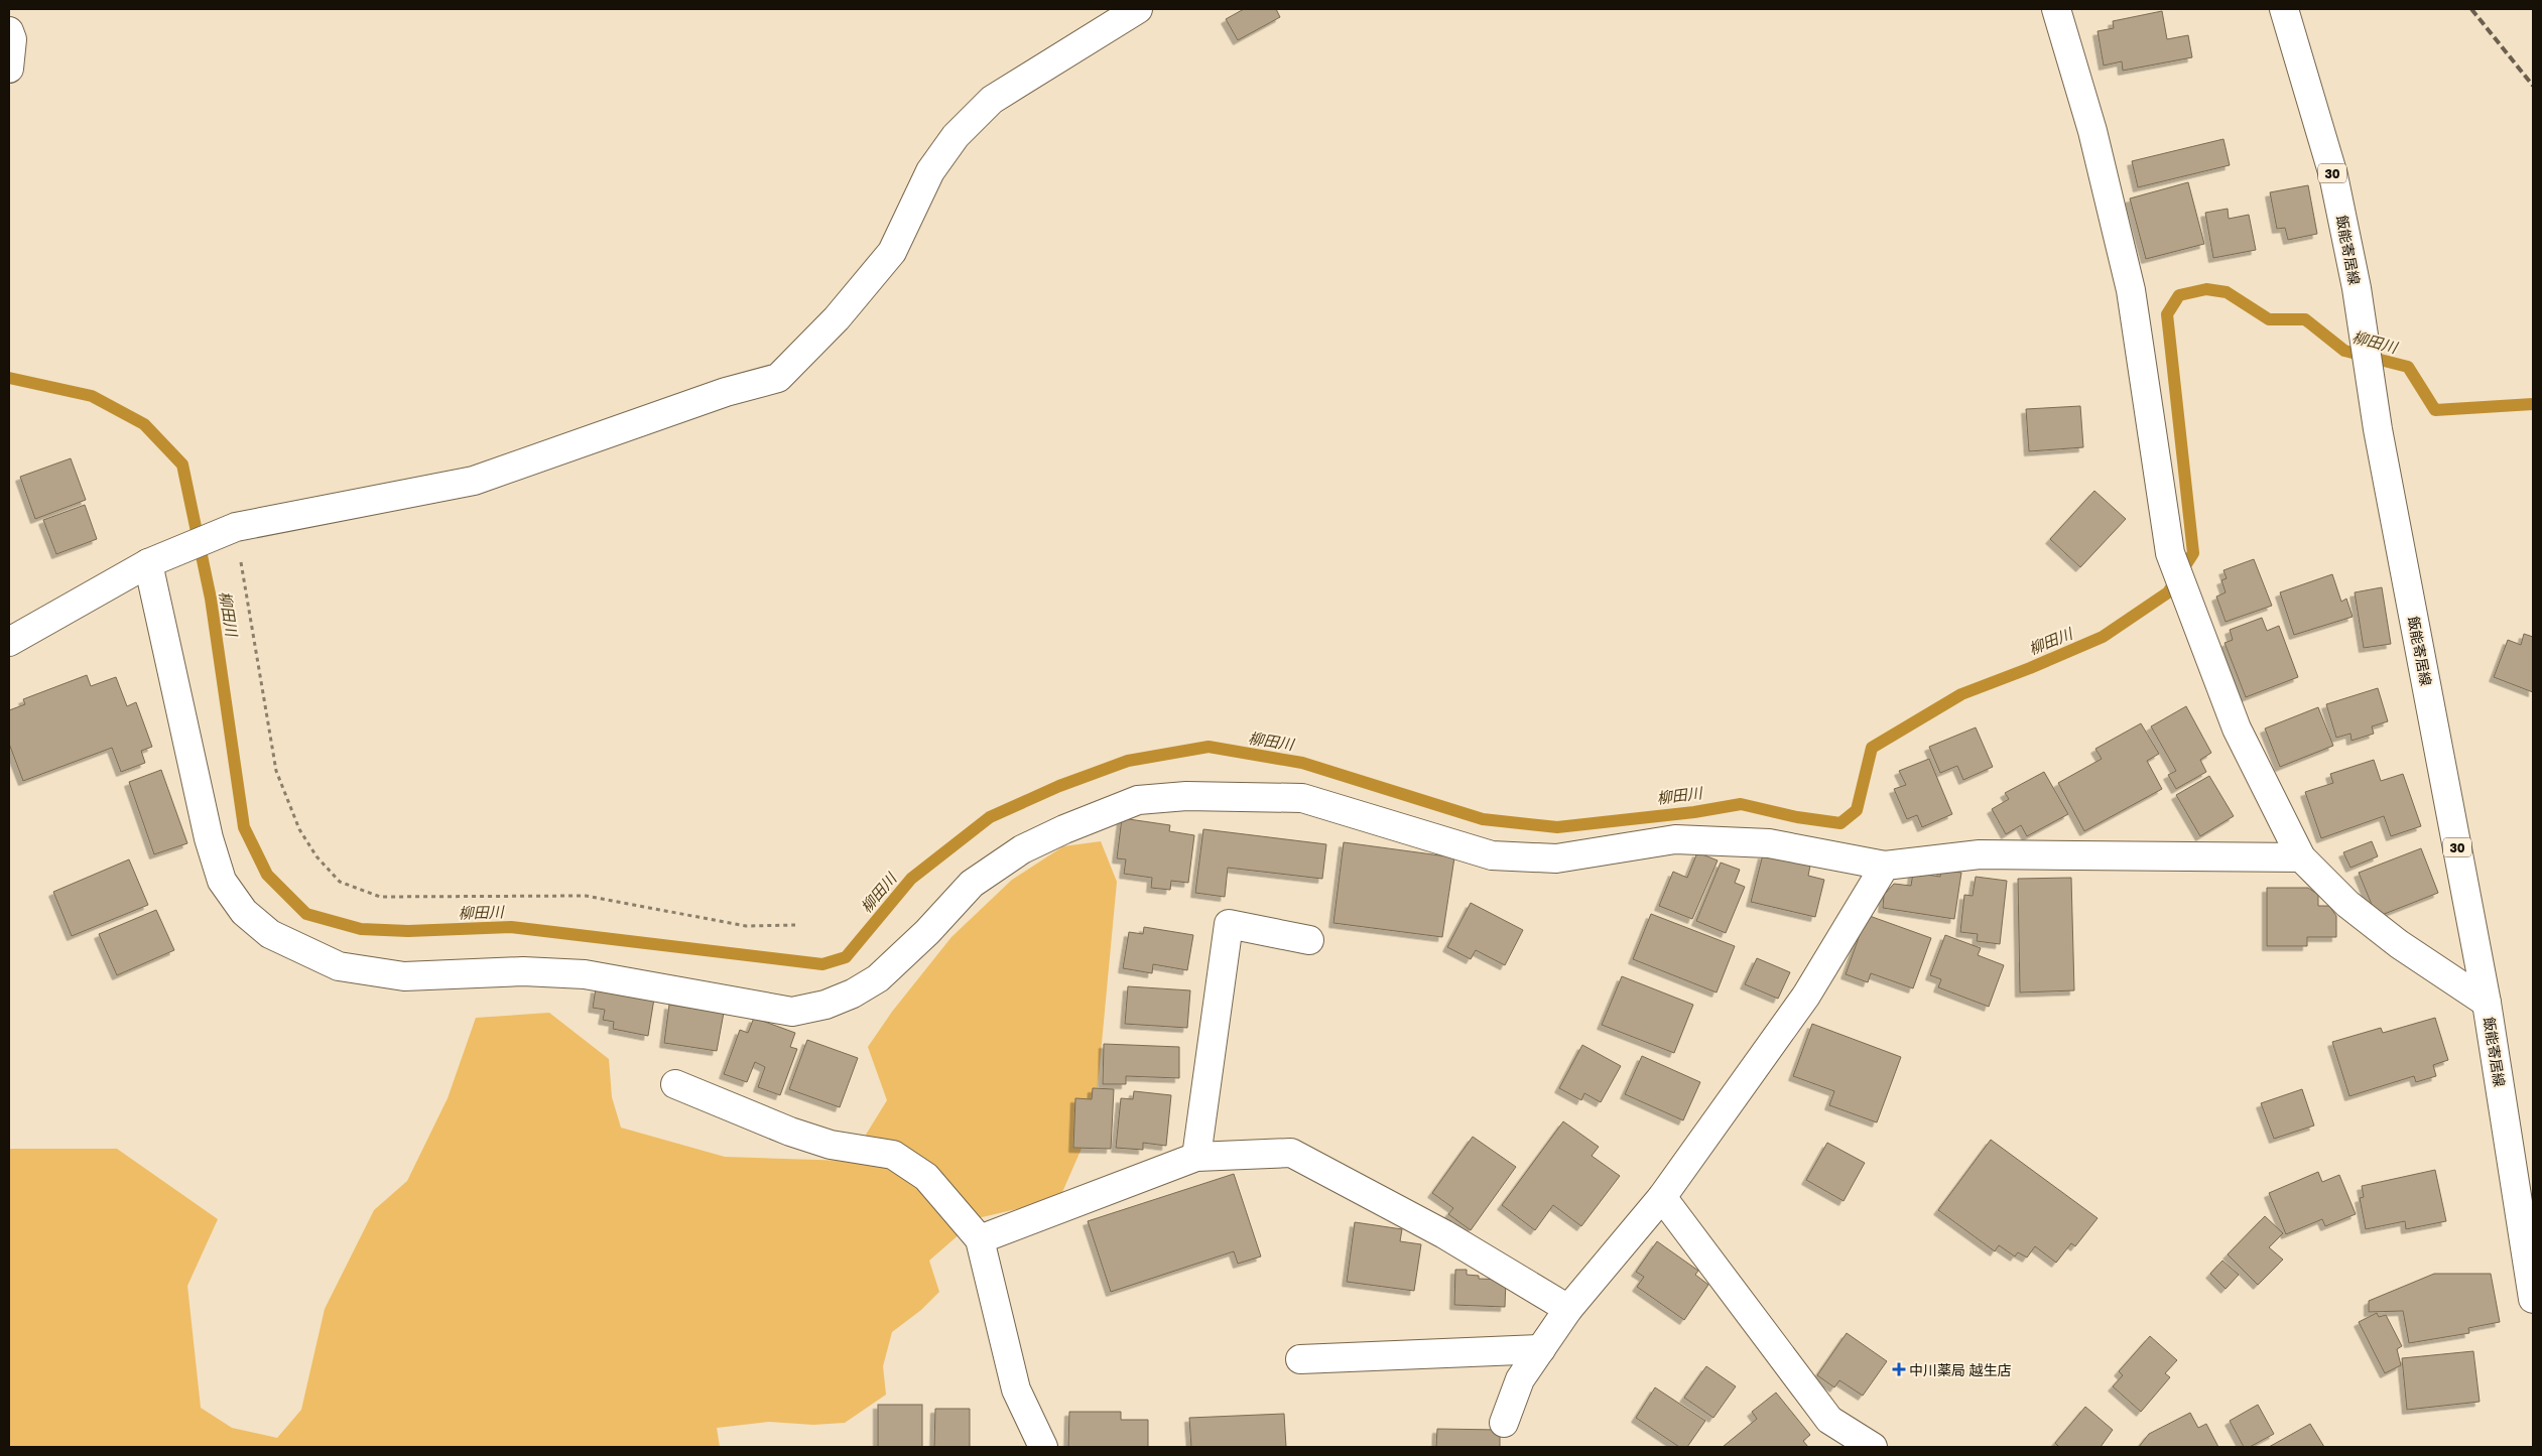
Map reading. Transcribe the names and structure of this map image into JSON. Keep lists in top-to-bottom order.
{
  "streets": {
    "street": ["30", "飯能寄居線"]
  },
  "water": ["柳田川"],
  "places": {
    "health": ["中川薬局 越生店"]
  }
}
